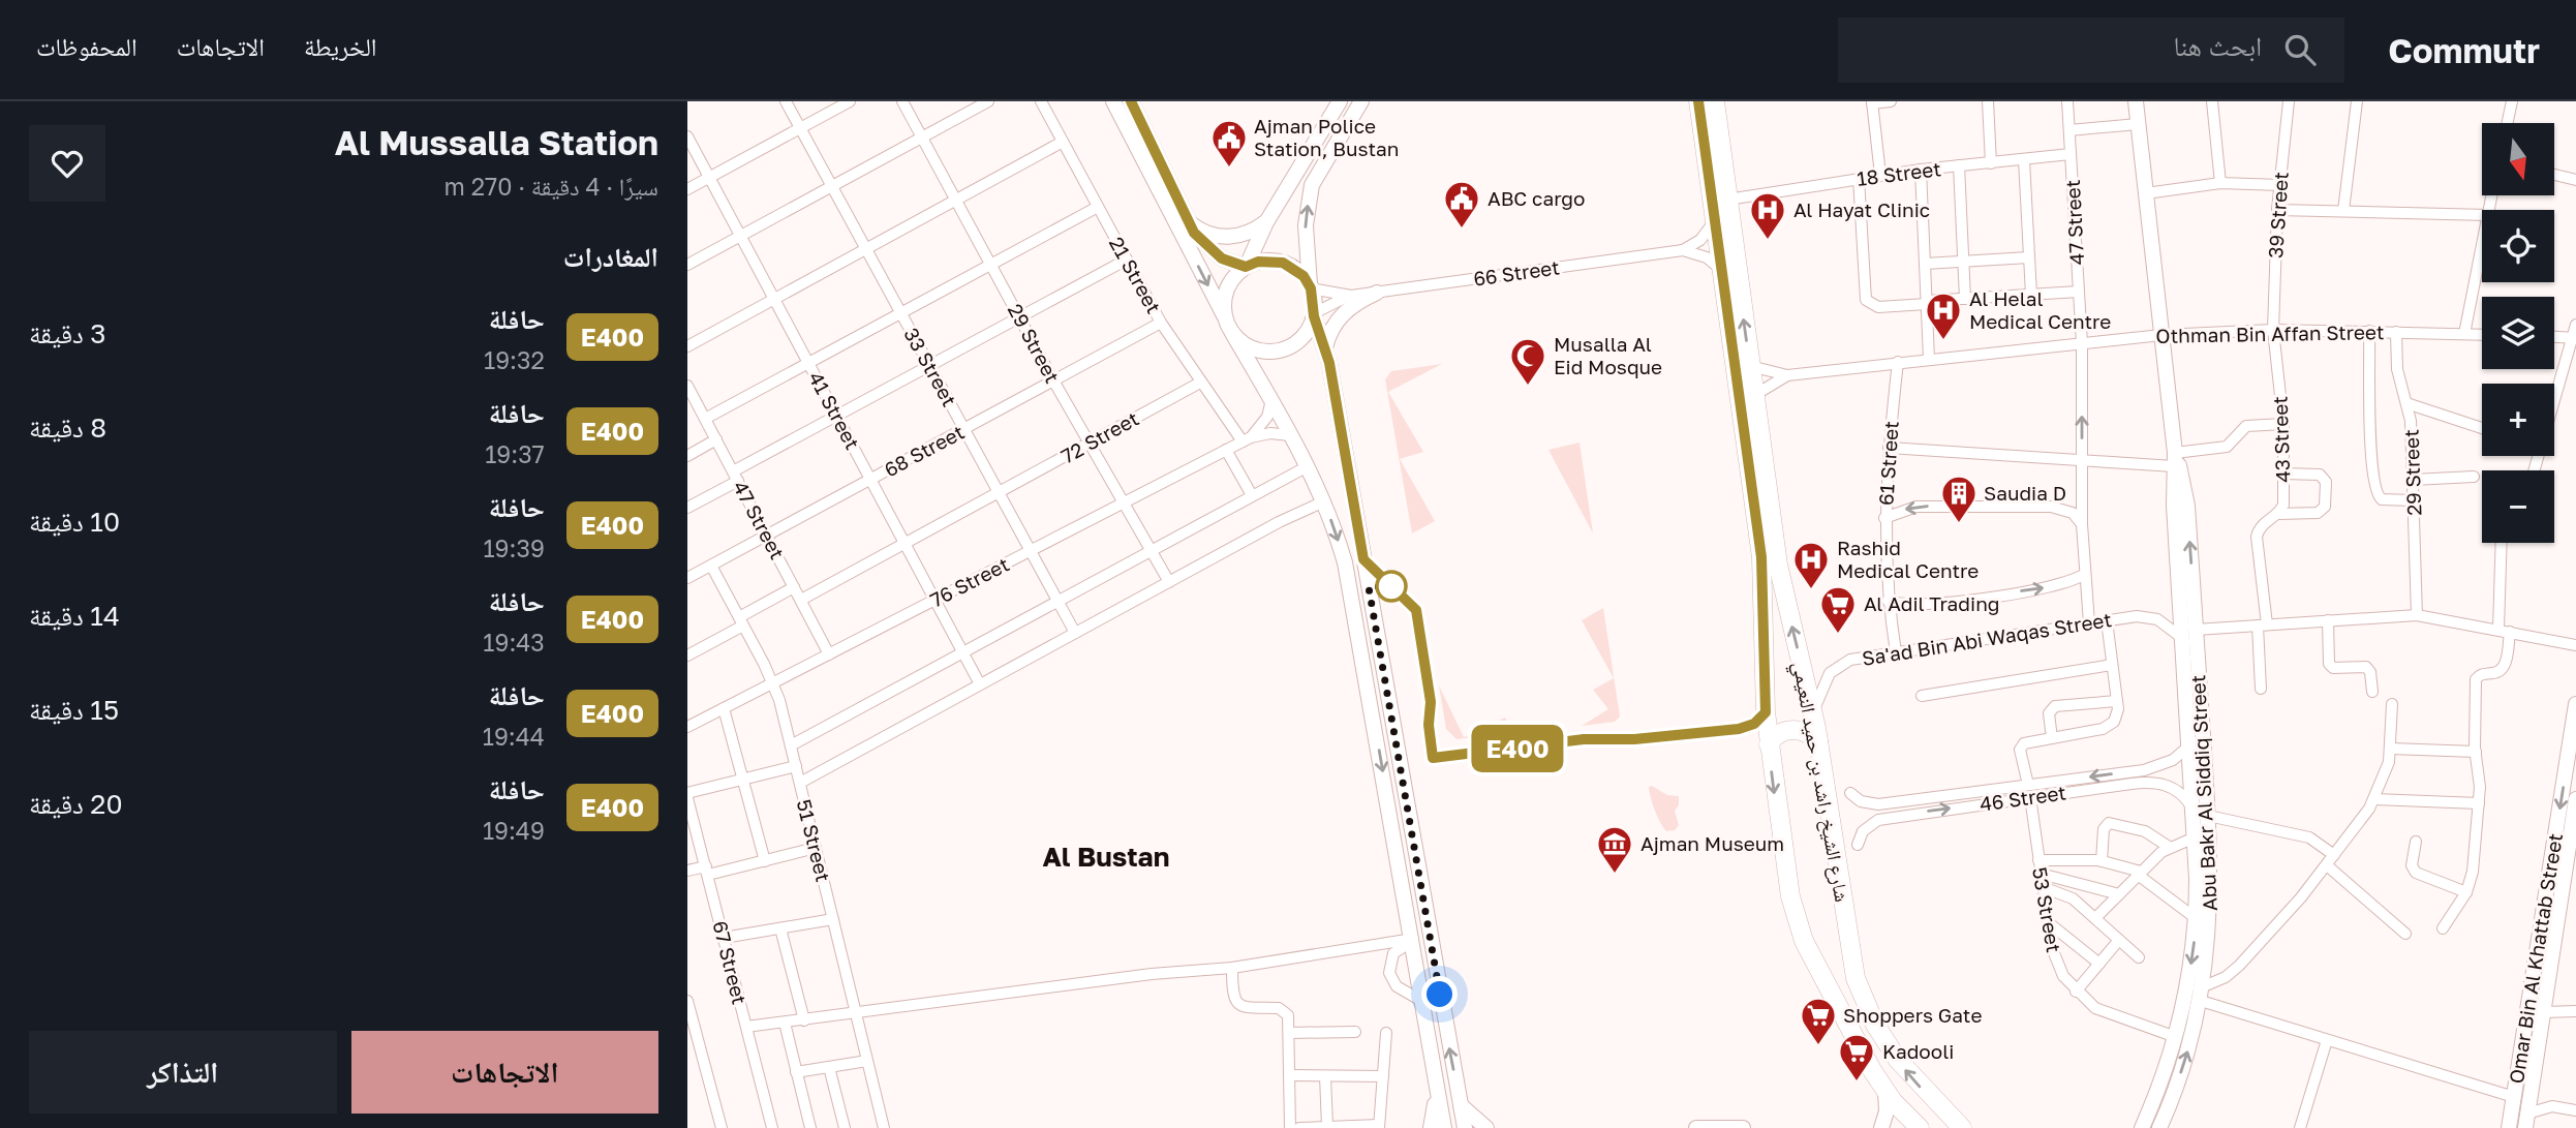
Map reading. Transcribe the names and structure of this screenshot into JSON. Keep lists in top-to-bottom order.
{
  "streets": {
    "main road": ["شارع الشيخ راشد بن حميد النعيمي"],
    "street": [
      "18 Street",
      "39 Street",
      "47 Street",
      "66 Street",
      "21 Street",
      "Othman Bin Affan Street",
      "29 Street",
      "33 Street",
      "41 Street",
      "72 Street",
      "43 Street",
      "68 Street",
      "61 Street",
      "76 Street",
      "Sa'ad Bin Abi Waqas Street",
      "Abu Bakr Al Siddiq Street",
      "46 Street",
      "51 Street",
      "53 Street",
      "Omar Bin Al Khattab Street",
      "67 Street"
    ]
  },
  "crossings": [
    ["18 Street", "47 Street"],
    ["18 Street", "شارع الشيخ راشد بن حميد النعيمي"],
    ["39 Street", "Othman Bin Affan Street"],
    ["39 Street", "43 Street"],
    ["47 Street", "Othman Bin Affan Street"],
    ["47 Street", "72 Street"],
    ["47 Street", "68 Street"],
    ["47 Street", "76 Street"],
    ["47 Street", "Sa'ad Bin Abi Waqas Street"],
    ["21 Street", "72 Street"],
    ["21 Street", "68 Street"],
    ["21 Street", "76 Street"],
    ["Othman Bin Affan Street", "29 Street"],
    ["Othman Bin Affan Street", "43 Street"],
    ["Othman Bin Affan Street", "61 Street"],
    ["Othman Bin Affan Street", "شارع الشيخ راشد بن حميد النعيمي"],
    ["Othman Bin Affan Street", "Abu Bakr Al Siddiq Street"],
    ["29 Street", "72 Street"],
    ["29 Street", "68 Street"],
    ["29 Street", "76 Street"],
    ["33 Street", "72 Street"],
    ["33 Street", "68 Street"],
    ["33 Street", "76 Street"],
    ["41 Street", "72 Street"],
    ["41 Street", "68 Street"],
    ["41 Street", "76 Street"],
    ["68 Street", "51 Street"],
    ["61 Street", "Sa'ad Bin Abi Waqas Street"],
    ["76 Street", "51 Street"],
    ["Sa'ad Bin Abi Waqas Street", "شارع الشيخ راشد بن حميد النعيمي"],
    ["Sa'ad Bin Abi Waqas Street", "Abu Bakr Al Siddiq Street"],
    ["Abu Bakr Al Siddiq Street", "46 Street"],
    ["Abu Bakr Al Siddiq Street", "53 Street"],
    ["46 Street", "53 Street"]
  ],
  "districts": ["Al Bustan"],
  "places": {
    "public building": ["Ajman Police Station, Bustan", "ABC cargo"],
    "hospital": ["Al Hayat Clinic", "Al Helal Medical Centre", "Rashid Medical Centre"],
    "mosque": ["Musalla Al Eid Mosque"],
    "building": ["Saudia D"],
    "supermarket": ["Al Adil Trading", "Shoppers Gate", "Kadooli"],
    "museum": ["Ajman Museum"]
  },
  "lines": ["bus line E400"],
  "north": "bottom",
  "page": {
    "header": "Commutr",
    "search": "ابحث هنا",
    "nav": ["الخريطة", "الاتجاهات", "المحفوظات"],
    "on_map": "E400",
    "heading": [
      ["Al Mussalla Station", "سيرًا · 4 دقيقة · 270 m"],
      "المغادرات"
    ],
    "map_buttons": ["+", "−"],
    "list": [
      {
        "mark": "E400",
        "name": "حافلة",
        "note": "19:32",
        "value": "3 دقيقة"
      },
      {
        "mark": "E400",
        "name": "حافلة",
        "note": "19:37",
        "value": "8 دقيقة"
      },
      {
        "mark": "E400",
        "name": "حافلة",
        "note": "19:39",
        "value": "10 دقيقة"
      },
      {
        "mark": "E400",
        "name": "حافلة",
        "note": "19:43",
        "value": "14 دقيقة"
      },
      {
        "mark": "E400",
        "name": "حافلة",
        "note": "19:44",
        "value": "15 دقيقة"
      },
      {
        "mark": "E400",
        "name": "حافلة",
        "note": "19:49",
        "value": "20 دقيقة"
      }
    ],
    "buttons": ["الاتجاهات", "التذاكر"]
  }
}
